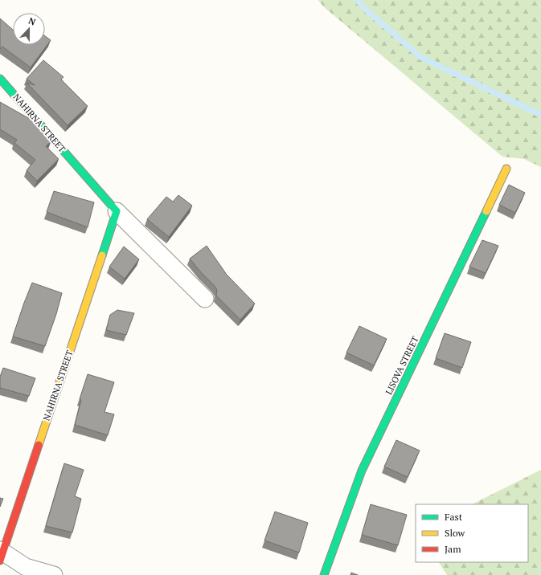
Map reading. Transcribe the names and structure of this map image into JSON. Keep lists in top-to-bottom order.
{
  "streets": {
    "street": ["NAHIRNA STREET", "LISOVA STREET"]
  },
  "legend": ["Fast", "Slow", "Jam"],
  "north": "top"
}
